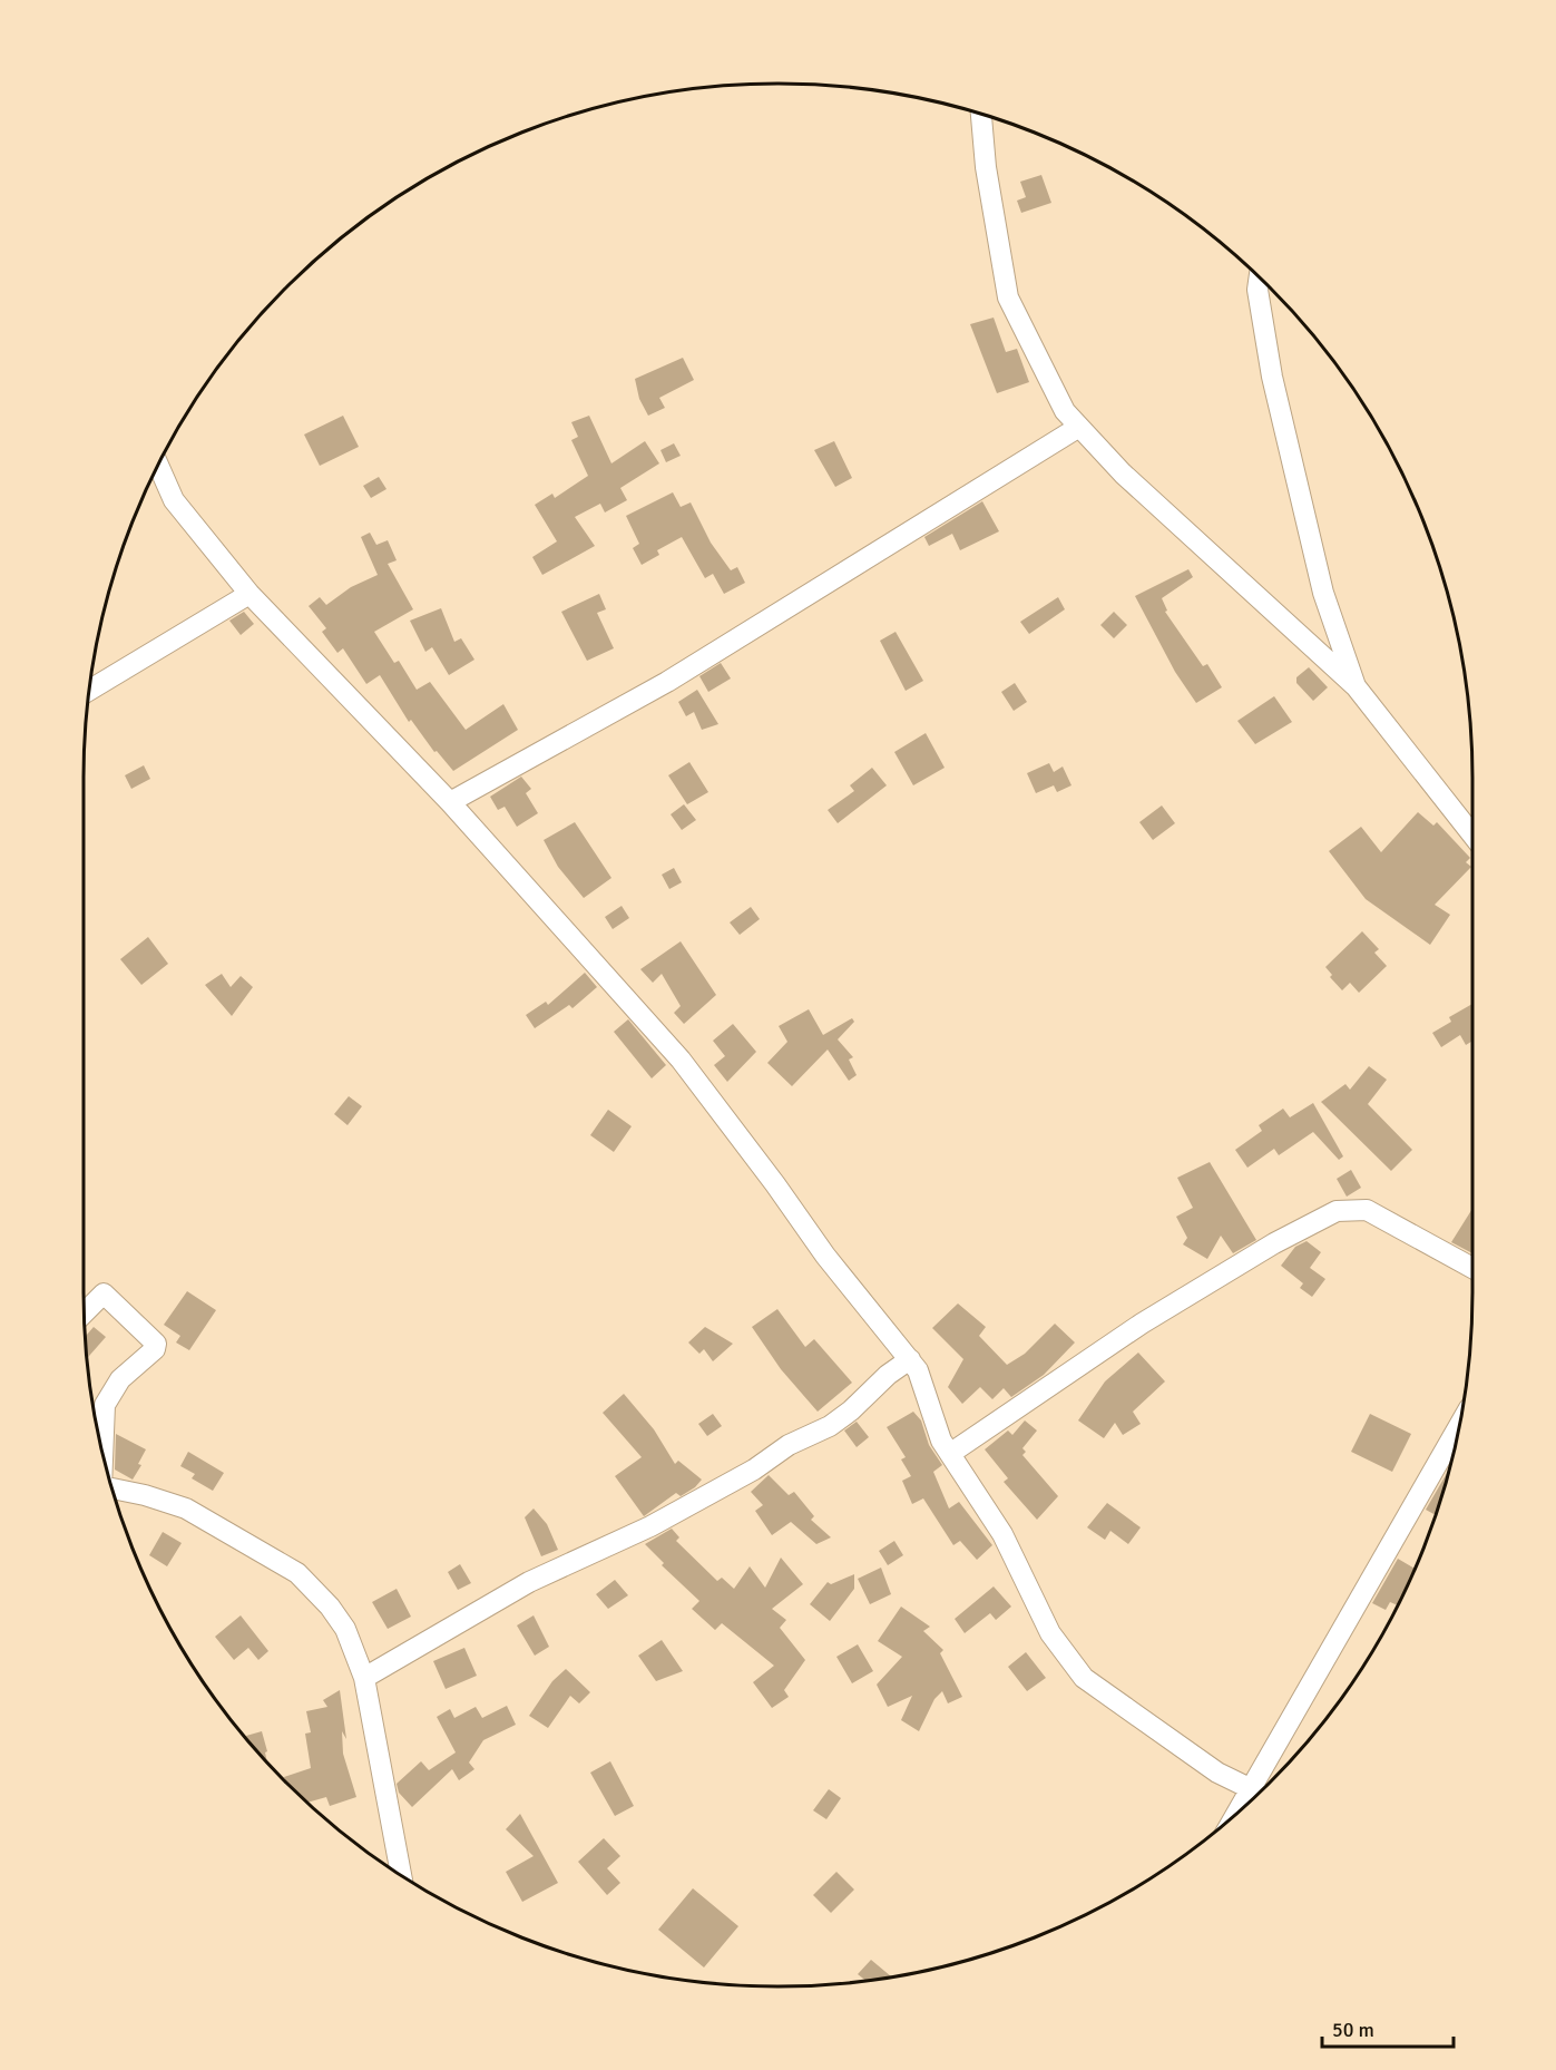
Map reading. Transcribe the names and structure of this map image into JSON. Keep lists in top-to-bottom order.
{
  "scale_bar": "50 m"
}
